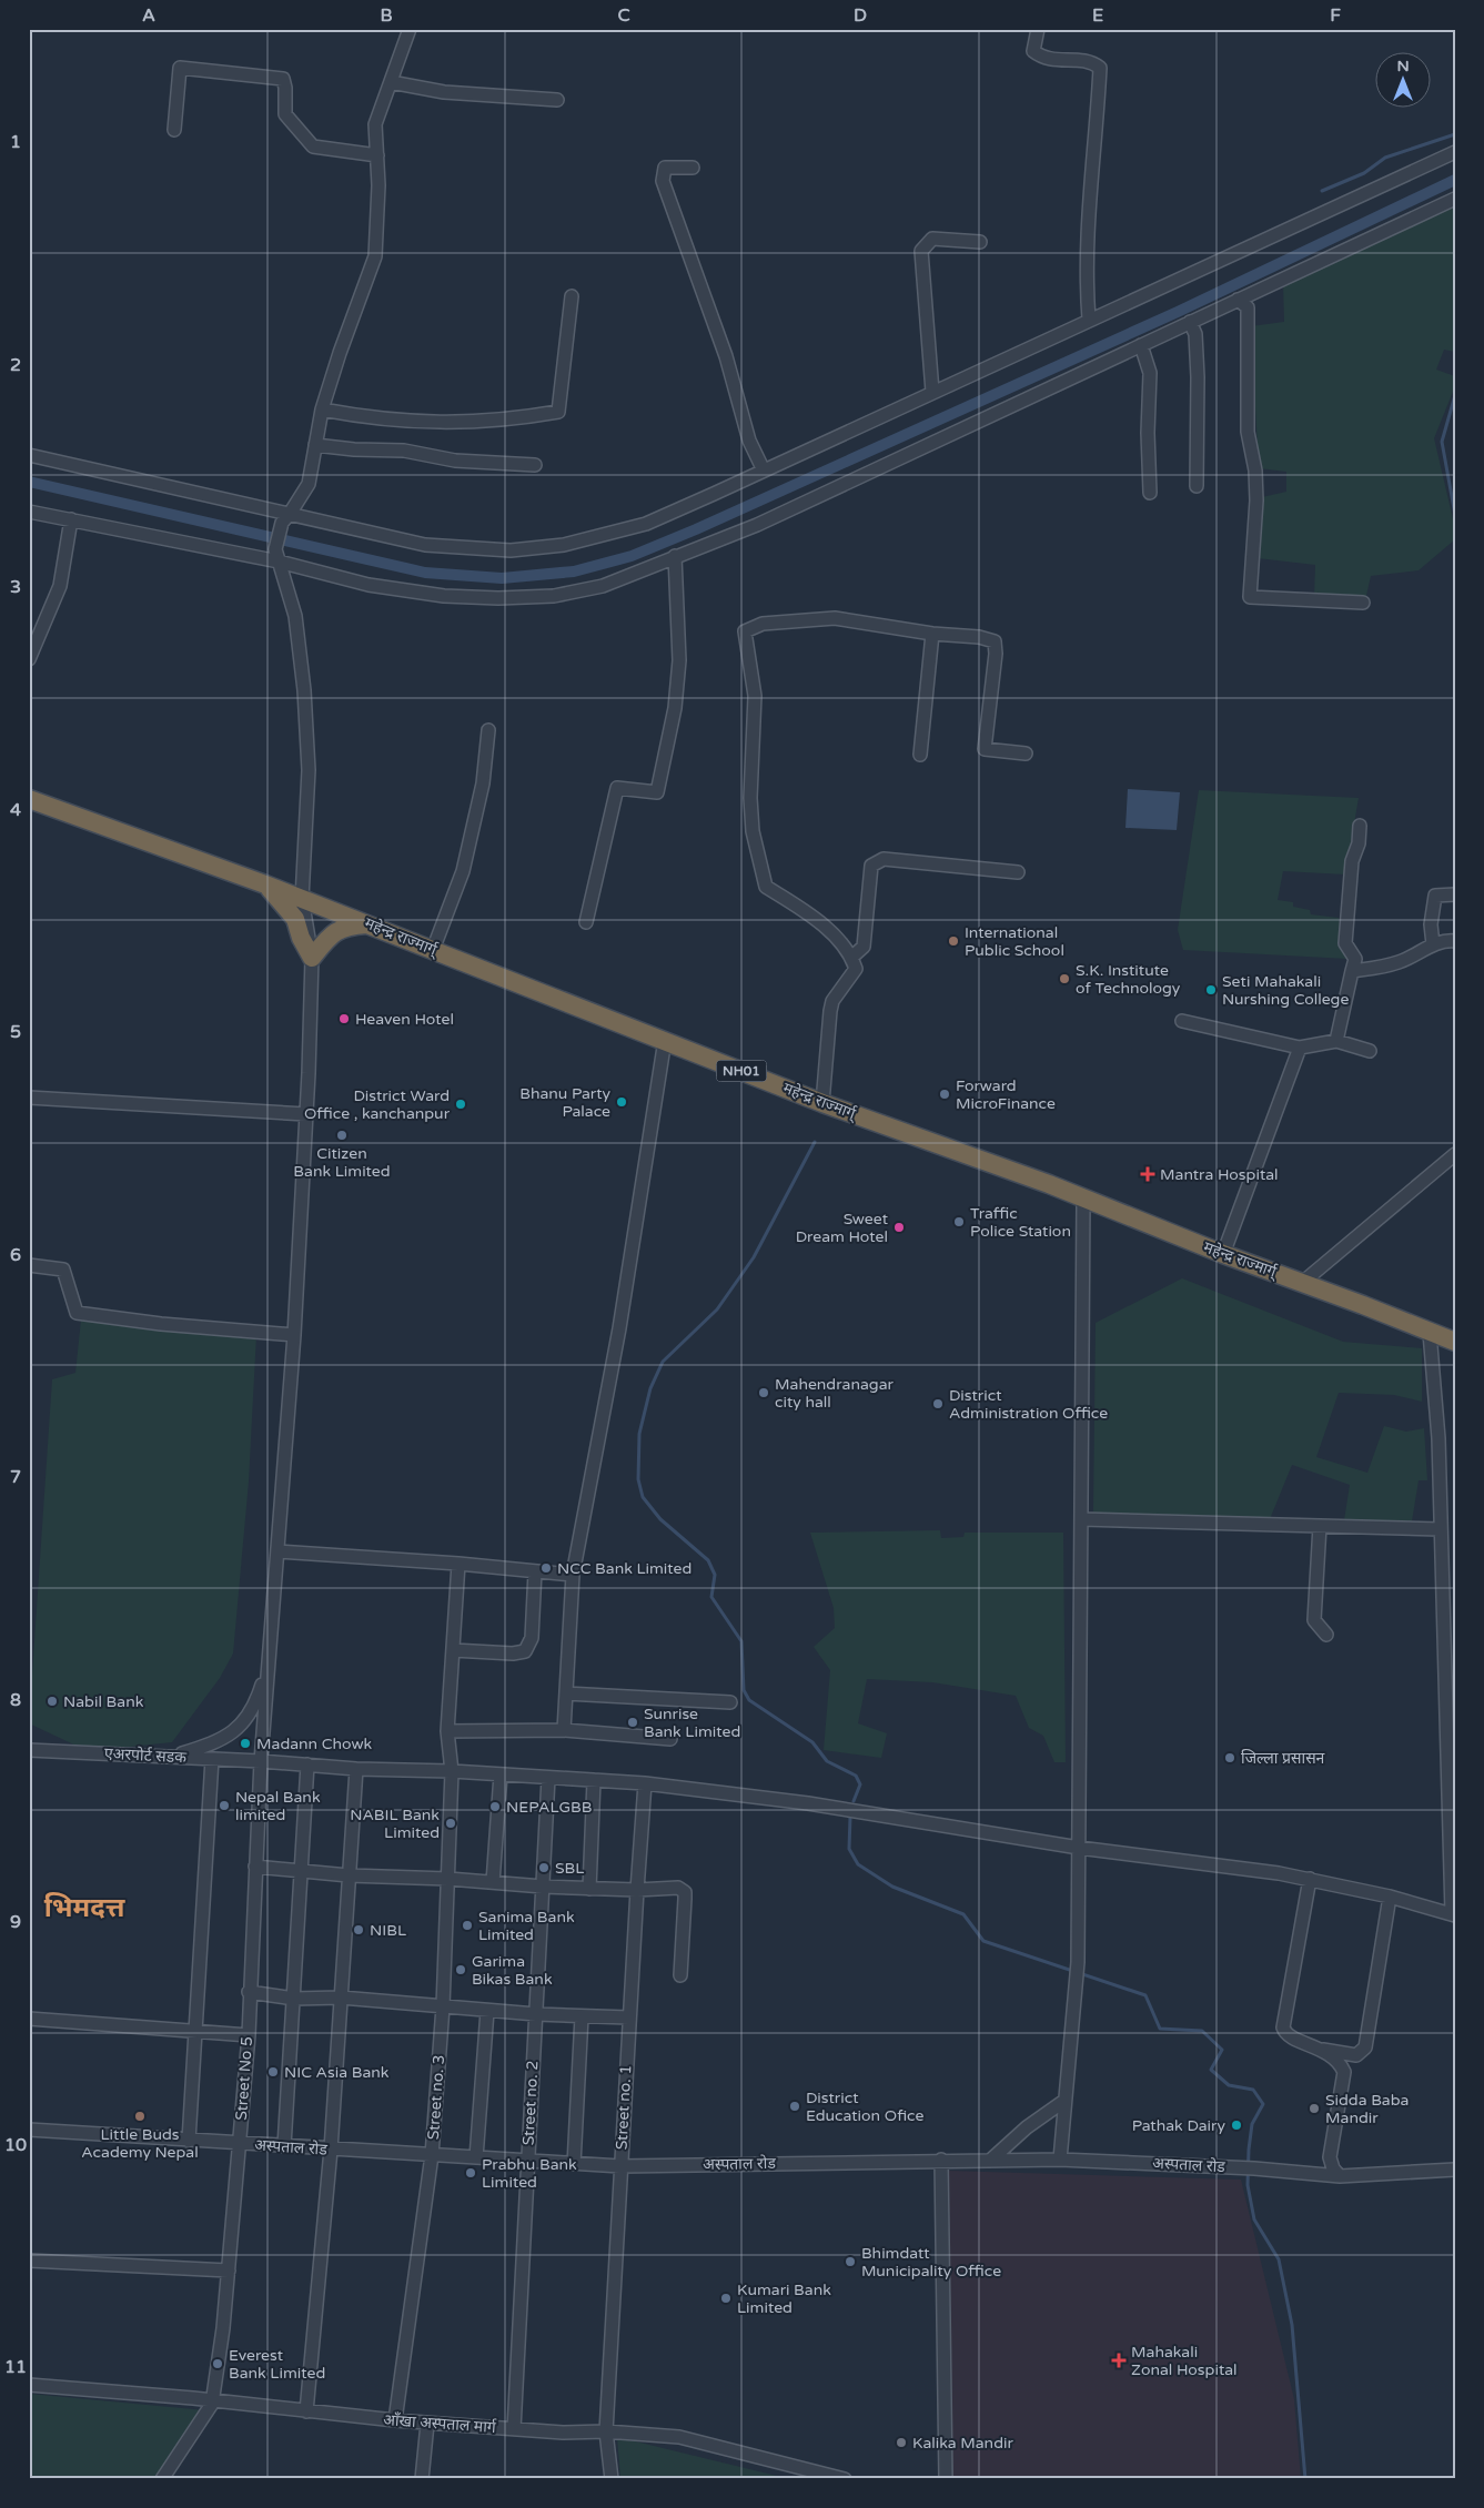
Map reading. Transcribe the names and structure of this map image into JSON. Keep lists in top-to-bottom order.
{
  "streets": {
    "highway": ["महेन्द्र राज्मार्ग्", "NH01"],
    "street": [
      "एअरपोर्ट सडक",
      "Street No 5",
      "Street no. 3",
      "Street no. 2",
      "Street no. 1",
      "अस्पताल रोड",
      "आँखा अस्पताल मार्ग"
    ]
  },
  "crossings": [
    ["एअरपोर्ट सडक", "Street No 5"],
    ["एअरपोर्ट सडक", "Street no. 3"],
    ["एअरपोर्ट सडक", "Street no. 2"],
    ["एअरपोर्ट सडक", "Street no. 1"],
    ["Street No 5", "अस्पताल रोड"],
    ["Street No 5", "आँखा अस्पताल मार्ग"],
    ["Street no. 3", "अस्पताल रोड"],
    ["Street no. 3", "आँखा अस्पताल मार्ग"],
    ["Street no. 2", "अस्पताल रोड"],
    ["Street no. 2", "आँखा अस्पताल मार्ग"],
    ["Street no. 1", "अस्पताल रोड"],
    ["Street no. 1", "आँखा अस्पताल मार्ग"]
  ],
  "districts": ["भिमदत्त"],
  "places": {
    "other": [
      "International Public School",
      "S.K. Institute of Technology",
      "Seti Mahakali Nurshing College",
      "Heaven Hotel",
      "Forward MicroFinance",
      "Bhanu Party Palace",
      "District Ward Office , kanchanpur",
      "Citizen Bank Limited",
      "Traffic Police Station",
      "Sweet Dream Hotel",
      "Mahendranagar city hall",
      "District Administration Office",
      "NCC Bank Limited",
      "Nabil Bank",
      "Sunrise Bank Limited",
      "Madann Chowk",
      "जिल्ला प्रसासन",
      "Nepal Bank limited",
      "NEPALGBB",
      "NABIL Bank Limited",
      "SBL",
      "Sanima Bank Limited",
      "NIBL",
      "Garima Bikas Bank",
      "NIC Asia Bank",
      "District Education Ofice",
      "Sidda Baba Mandir",
      "Little Buds Academy Nepal",
      "Pathak Dairy",
      "Prabhu Bank Limited",
      "Bhimdatt Municipality Office",
      "Kumari Bank Limited",
      "Everest Bank Limited",
      "Kalika Mandir"
    ],
    "health": ["Mantra Hospital", "Mahakali Zonal Hospital"]
  },
  "north": "top",
  "grid": {
    "columns": [
      "A",
      "B",
      "C",
      "D",
      "E",
      "F"
    ],
    "rows": [
      "1",
      "2",
      "3",
      "4",
      "5",
      "6",
      "7",
      "8",
      "9",
      "10",
      "11"
    ]
  }
}
